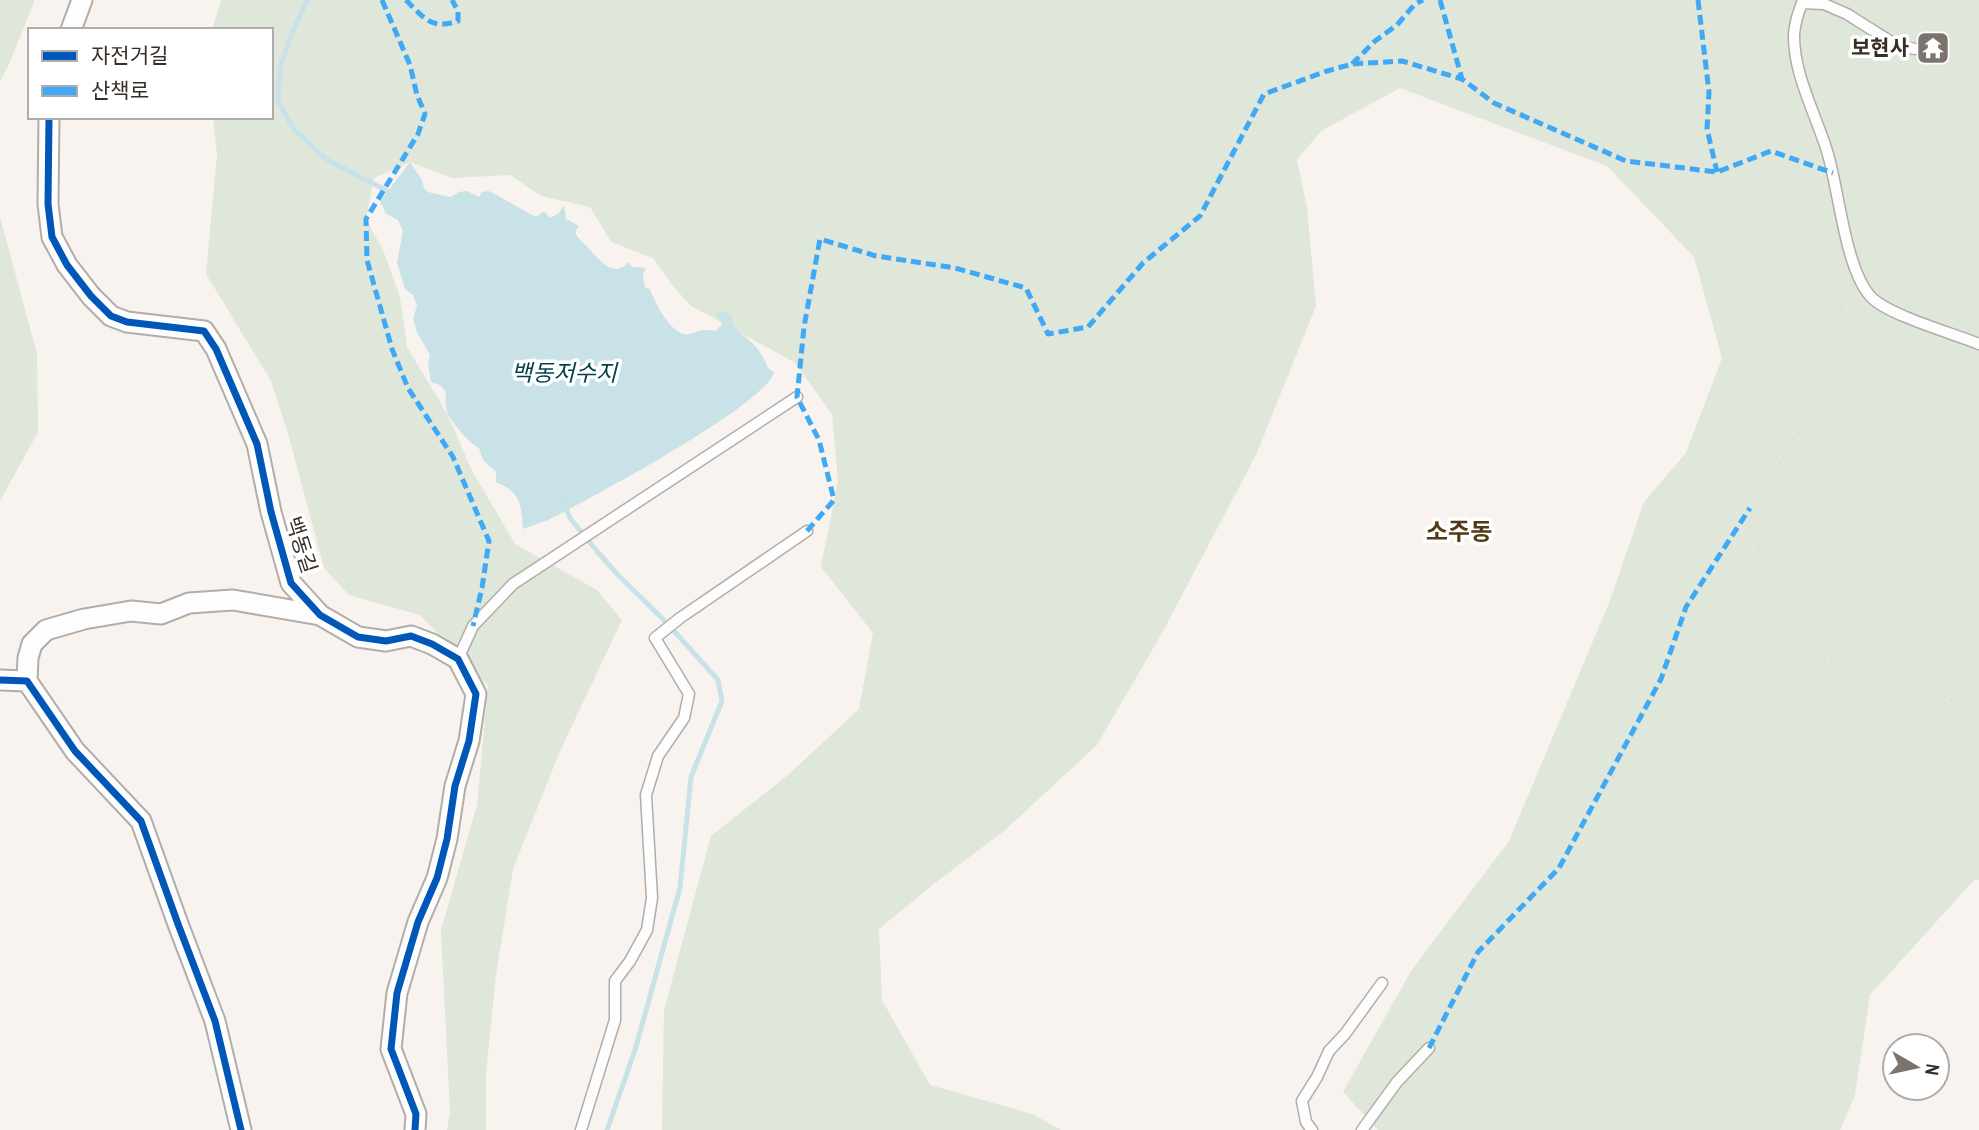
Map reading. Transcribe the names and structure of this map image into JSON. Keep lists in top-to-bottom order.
{
  "streets": {
    "street": ["백동길"]
  },
  "districts": ["소주동"],
  "water": ["백동저수지"],
  "places": {
    "temple": ["보현사"]
  },
  "legend": ["자전거길", "산책로"],
  "north": "right"
}
